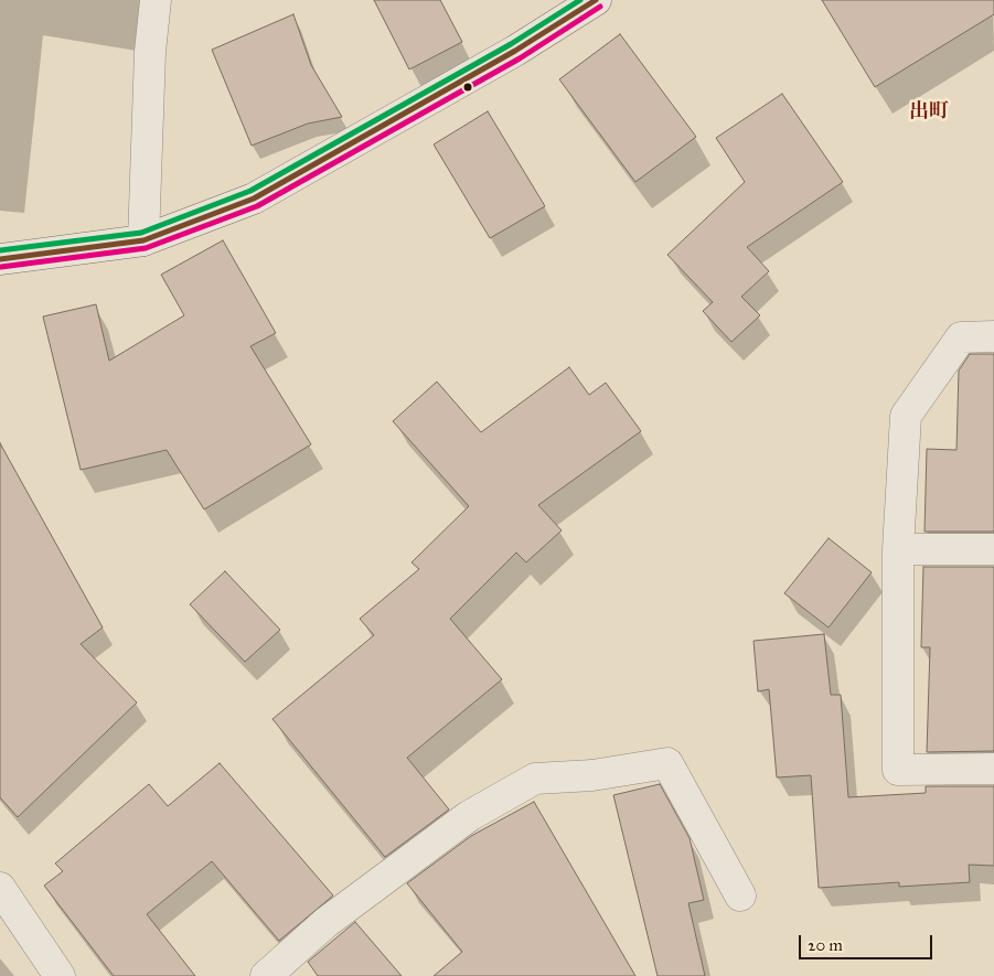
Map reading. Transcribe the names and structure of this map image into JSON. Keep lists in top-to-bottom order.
{
  "districts": ["出町"],
  "scale_bar": "20 m"
}
